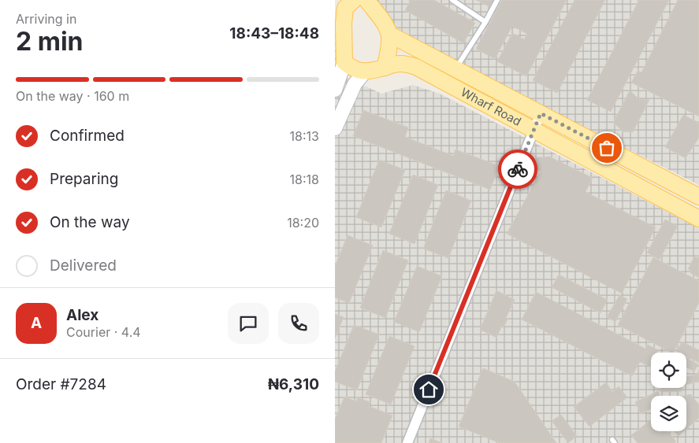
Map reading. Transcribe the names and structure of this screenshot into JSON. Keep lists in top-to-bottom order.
{
  "streets": {
    "main road": ["Wharf Road"]
  },
  "page": {
    "heading": ["2 min", "Arriving in", "18:43–18:48"],
    "panel": [
      "Alex",
      "Courier · 4.4",
      "Order #7284",
      "₦6,310"
    ],
    "bar": "On the way · 160 m",
    "list": [
      ["Confirmed", "18:13"],
      ["Preparing", "18:18"],
      ["On the way", "18:20"],
      "Delivered"
    ],
    "round": "A"
  }
}
